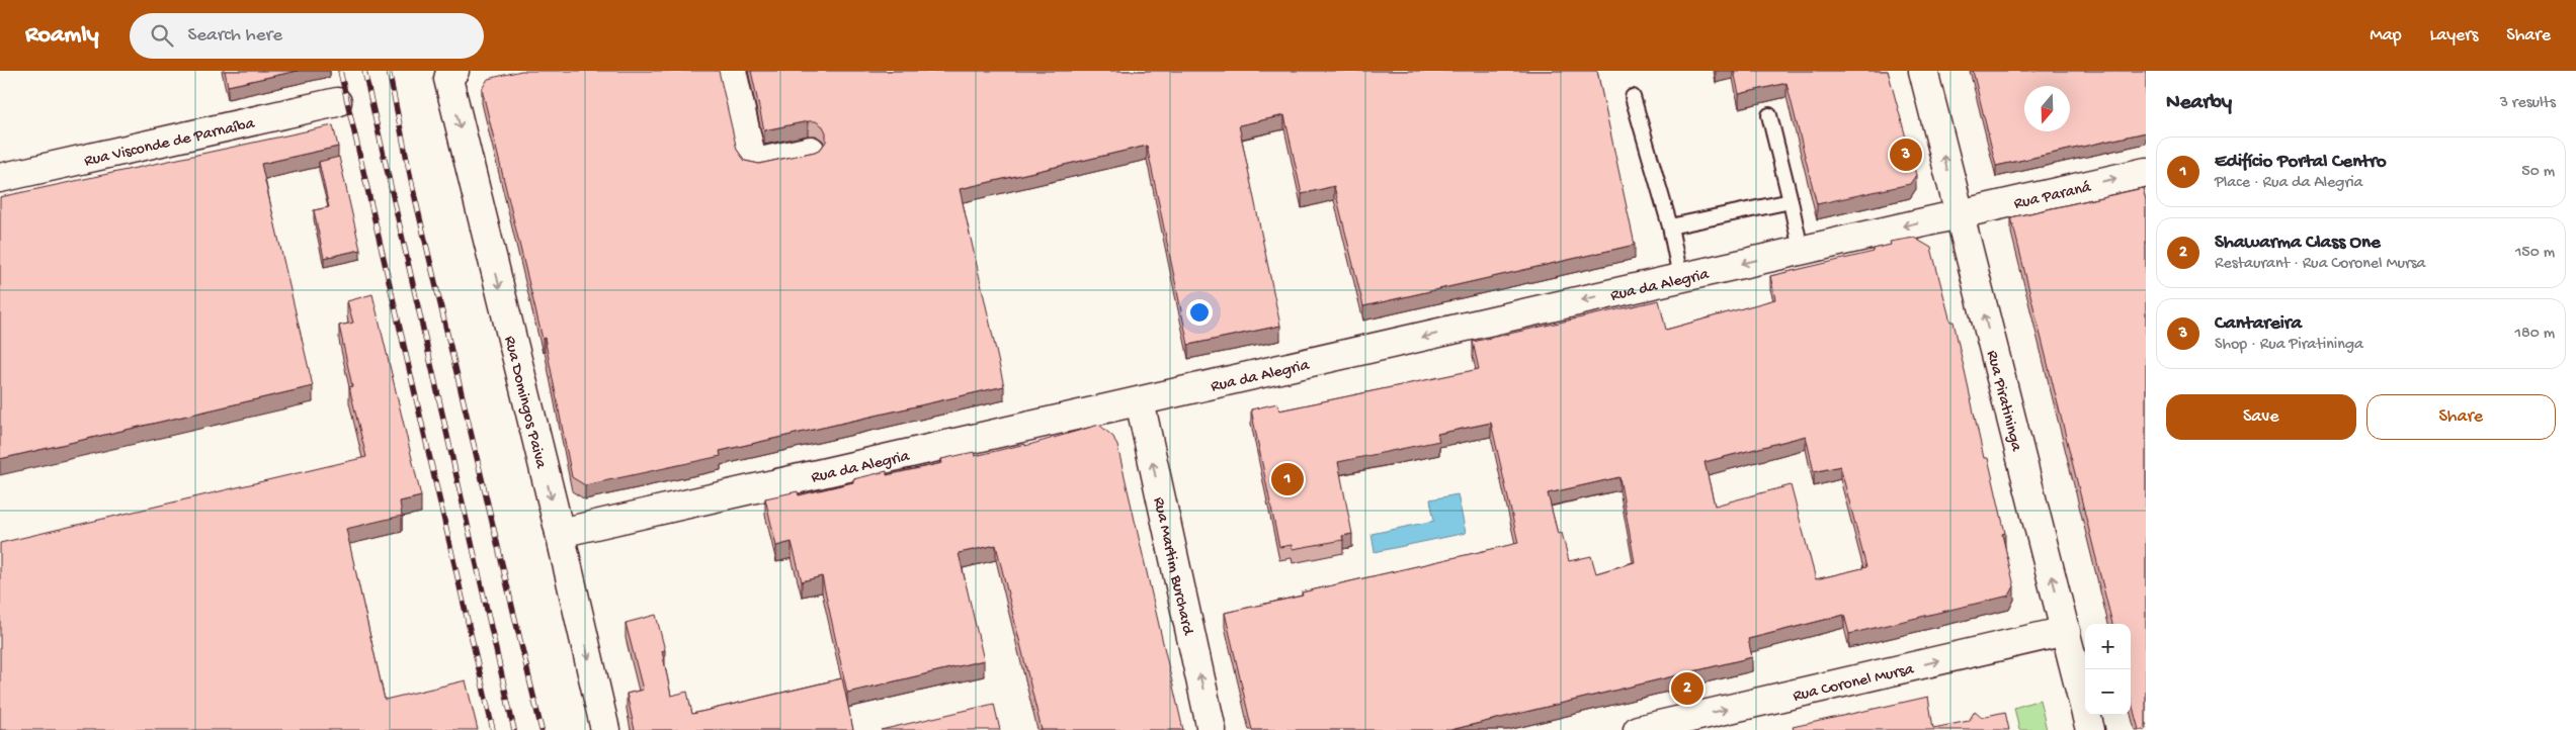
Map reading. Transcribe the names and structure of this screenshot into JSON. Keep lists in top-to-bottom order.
{
  "streets": {
    "street": [
      "Rua Visconde de Parnaíba",
      "Rua Paraná",
      "Rua da Alegria",
      "Rua Piratininga",
      "Rua Domingos Paiva",
      "Rua Martim Burchard",
      "Rua Coronel Mursa"
    ]
  },
  "crossings": [
    ["Rua Paraná", "Rua da Alegria"],
    ["Rua Paraná", "Rua Piratininga"],
    ["Rua da Alegria", "Rua Piratininga"],
    ["Rua da Alegria", "Rua Domingos Paiva"],
    ["Rua da Alegria", "Rua Martim Burchard"],
    ["Rua Piratininga", "Rua Coronel Mursa"]
  ],
  "one_way": [
    "Rua Paraná",
    "Rua da Alegria",
    "Rua Piratininga",
    "Rua Domingos Paiva",
    "Rua Martim Burchard",
    "Rua Coronel Mursa"
  ],
  "north": "bottom",
  "page": {
    "header": "Roamly",
    "search": "Search here",
    "nav": ["Map", "Layers", "Share"],
    "heading": ["Nearby", "3 results"],
    "pins": ["3", "1", "2"],
    "list": [
      {
        "mark": "1",
        "name": "Edifício Portal Centro",
        "note": "Place · Rua da Alegria",
        "value": "50 m"
      },
      {
        "mark": "2",
        "name": "Shawarma Class One",
        "note": "Restaurant · Rua Coronel Mursa",
        "value": "150 m"
      },
      {
        "mark": "3",
        "name": "Cantareira",
        "note": "Shop · Rua Piratininga",
        "value": "180 m"
      }
    ],
    "buttons": ["Save", "Share"],
    "map_buttons": ["+", "−"]
  }
}
